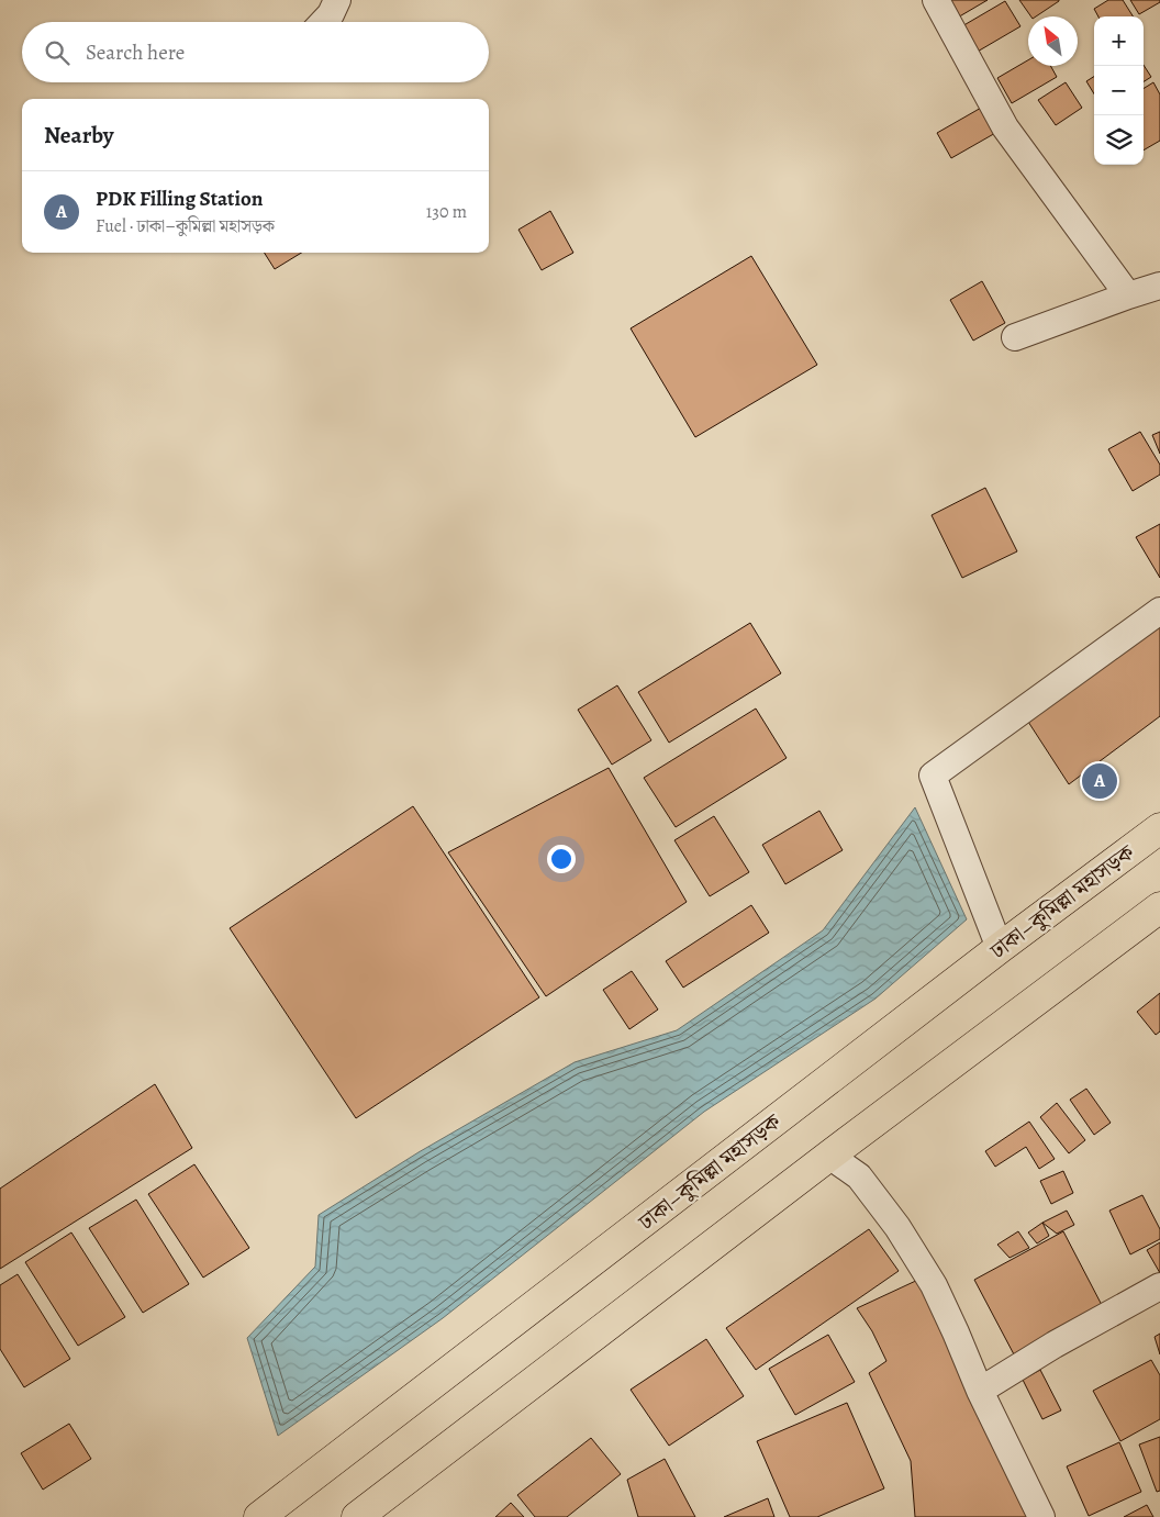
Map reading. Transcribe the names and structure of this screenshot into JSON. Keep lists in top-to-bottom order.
{
  "streets": {
    "highway": ["ঢাকা–কুমিল্লা মহাসড়ক"]
  },
  "north": "top left",
  "page": {
    "map_buttons": ["+", "−"],
    "search": "Search here",
    "heading": "Nearby",
    "list": [
      {
        "mark": "A",
        "name": "PDK Filling Station",
        "note": "Fuel · ঢাকা–কুমিল্লা মহাসড়ক",
        "value": "130 m"
      }
    ],
    "pins": "A"
  }
}
